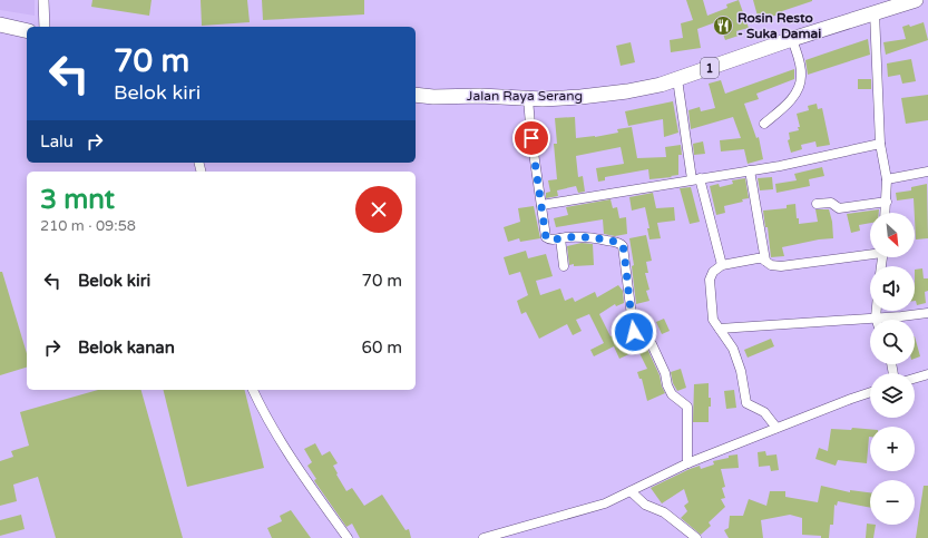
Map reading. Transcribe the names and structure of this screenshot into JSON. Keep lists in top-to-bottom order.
{
  "streets": {
    "highway": ["1", "Jalan Raya Serang"]
  },
  "places": {
    "restaurant": ["Rosin Resto - Suka Damai"]
  },
  "north": "bottom right",
  "page": {
    "turn": ["70 m", "Belok kiri"],
    "then": "Lalu",
    "heading": ["3 mnt", "210 m · 09:58"],
    "map_buttons": ["+", "−"],
    "list": [
      {
        "name": "Belok kiri",
        "value": "70 m"
      },
      {
        "name": "Belok kanan",
        "value": "60 m"
      }
    ]
  }
}
